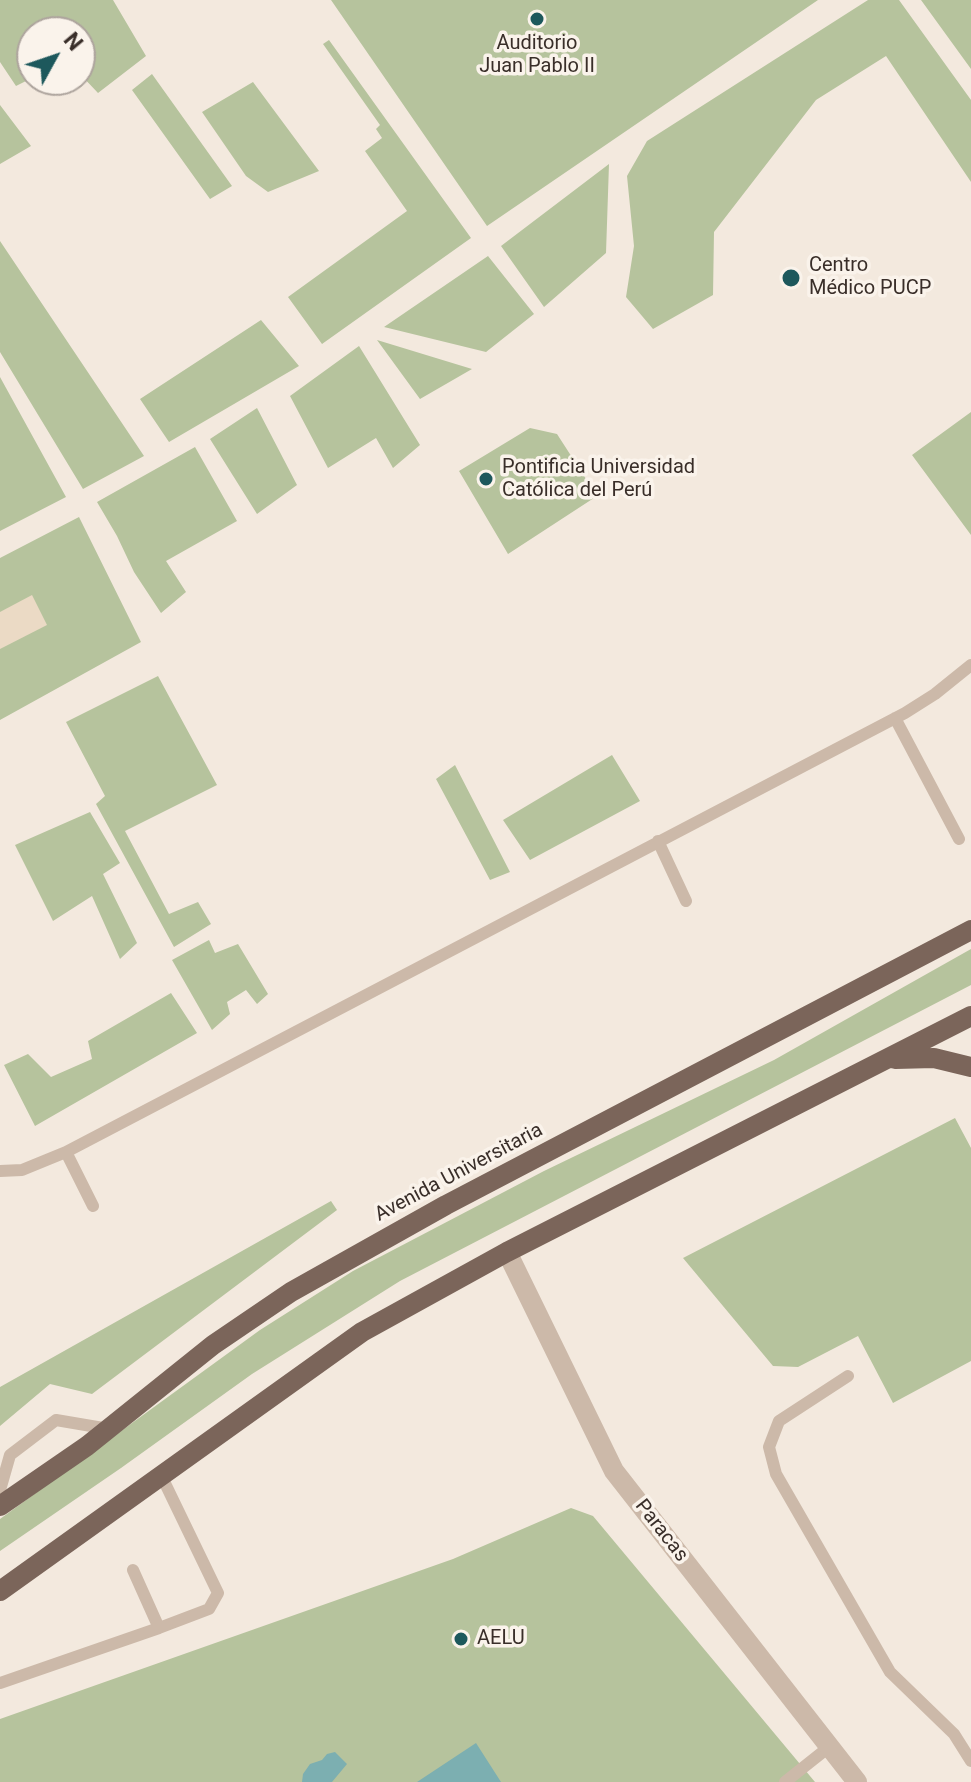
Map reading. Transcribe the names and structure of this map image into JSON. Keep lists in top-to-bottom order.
{
  "streets": {
    "main road": ["Avenida Universitaria"],
    "street": ["Paracas"]
  },
  "places": [
    "Auditorio Juan Pablo II",
    "Centro Médico PUCP",
    "Pontificia Universidad Católica del Perú",
    "AELU"
  ],
  "north": "top right"
}
